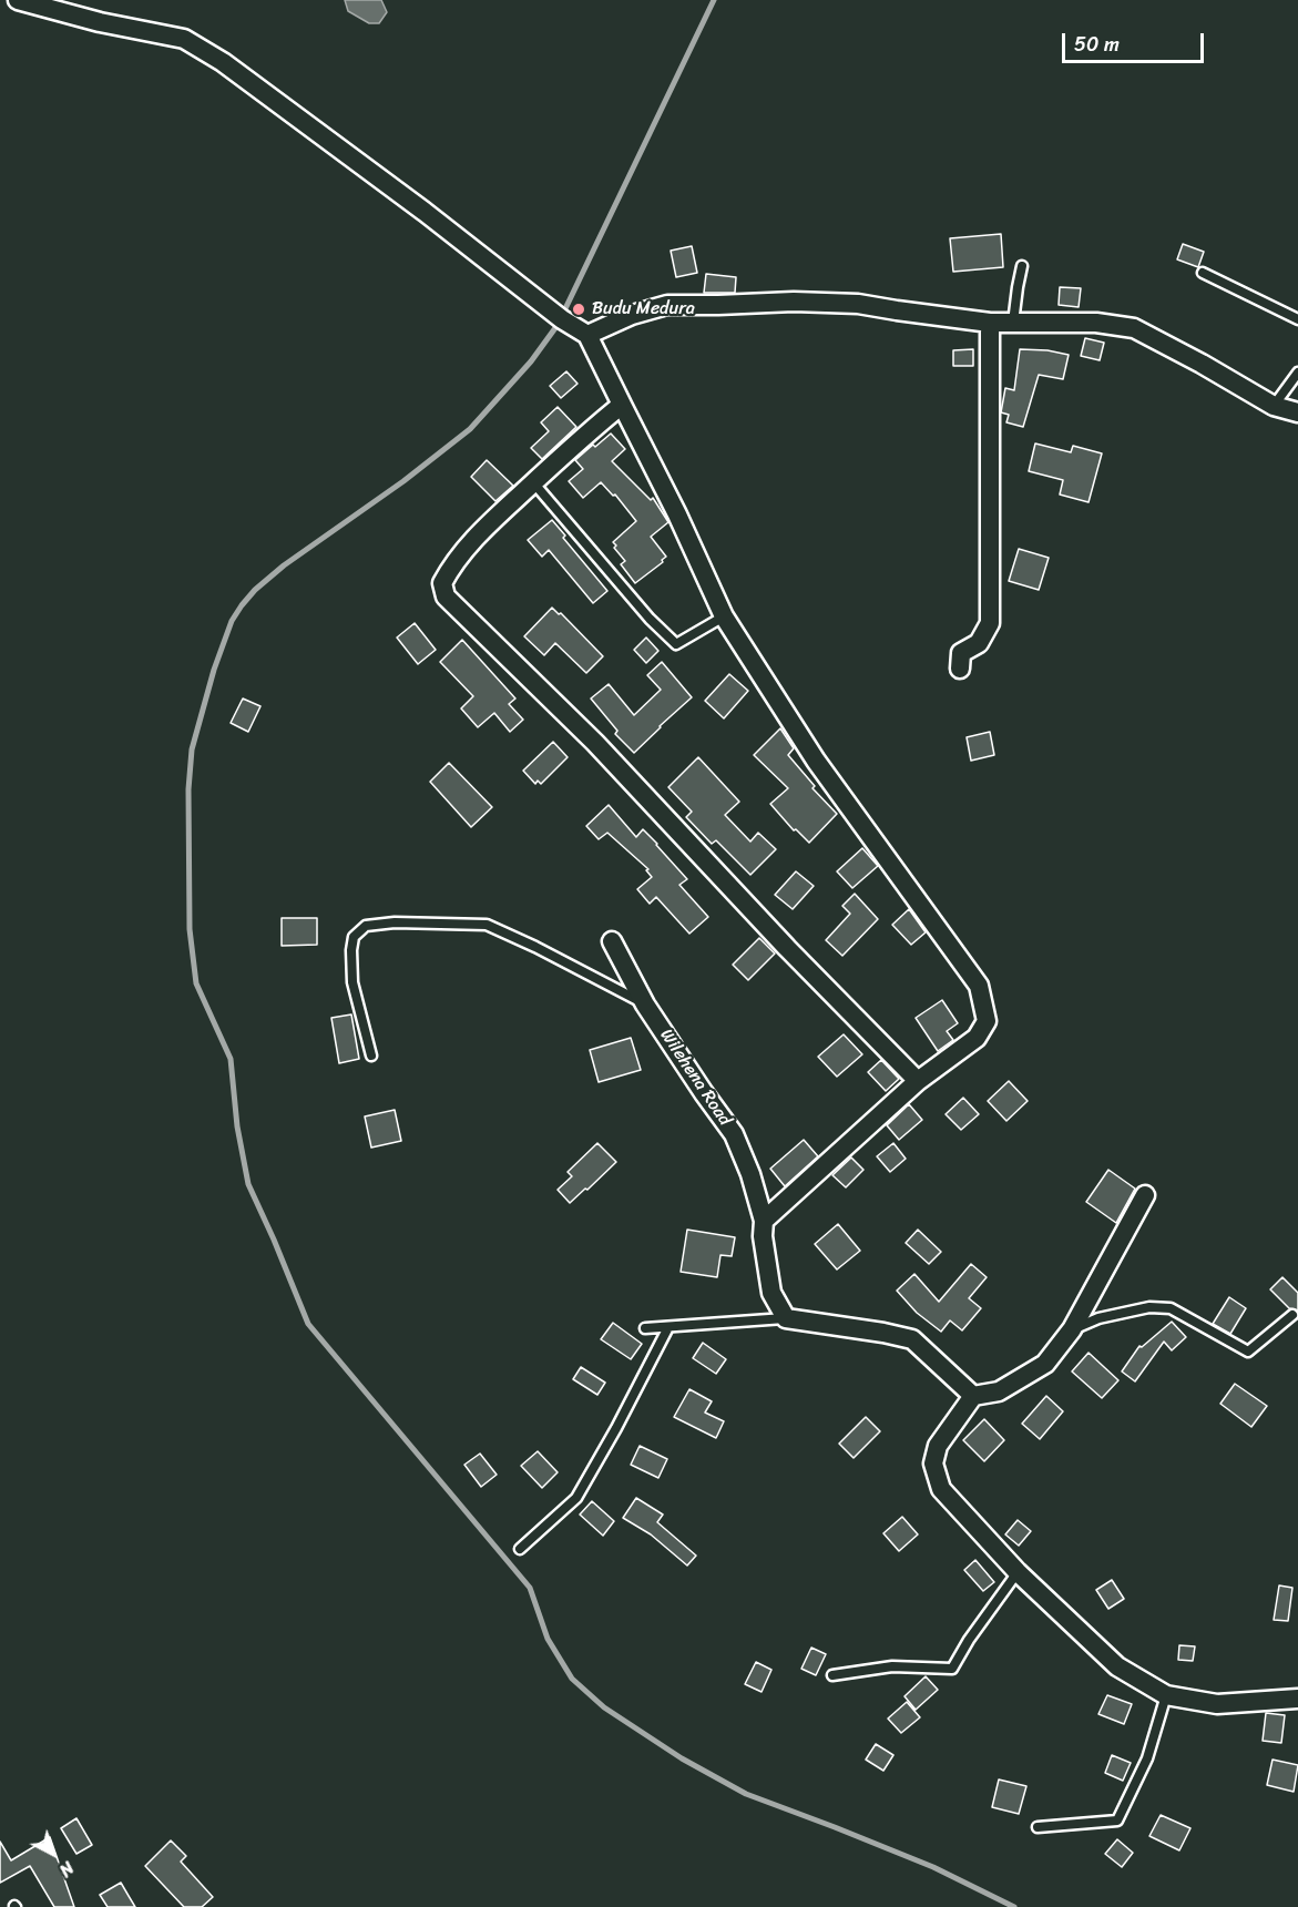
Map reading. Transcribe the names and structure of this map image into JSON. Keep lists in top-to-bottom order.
{
  "streets": {
    "street": ["Wilehena Road"]
  },
  "places": ["Budu Medura"],
  "scale_bar": "50 m",
  "north": "bottom right"
}
